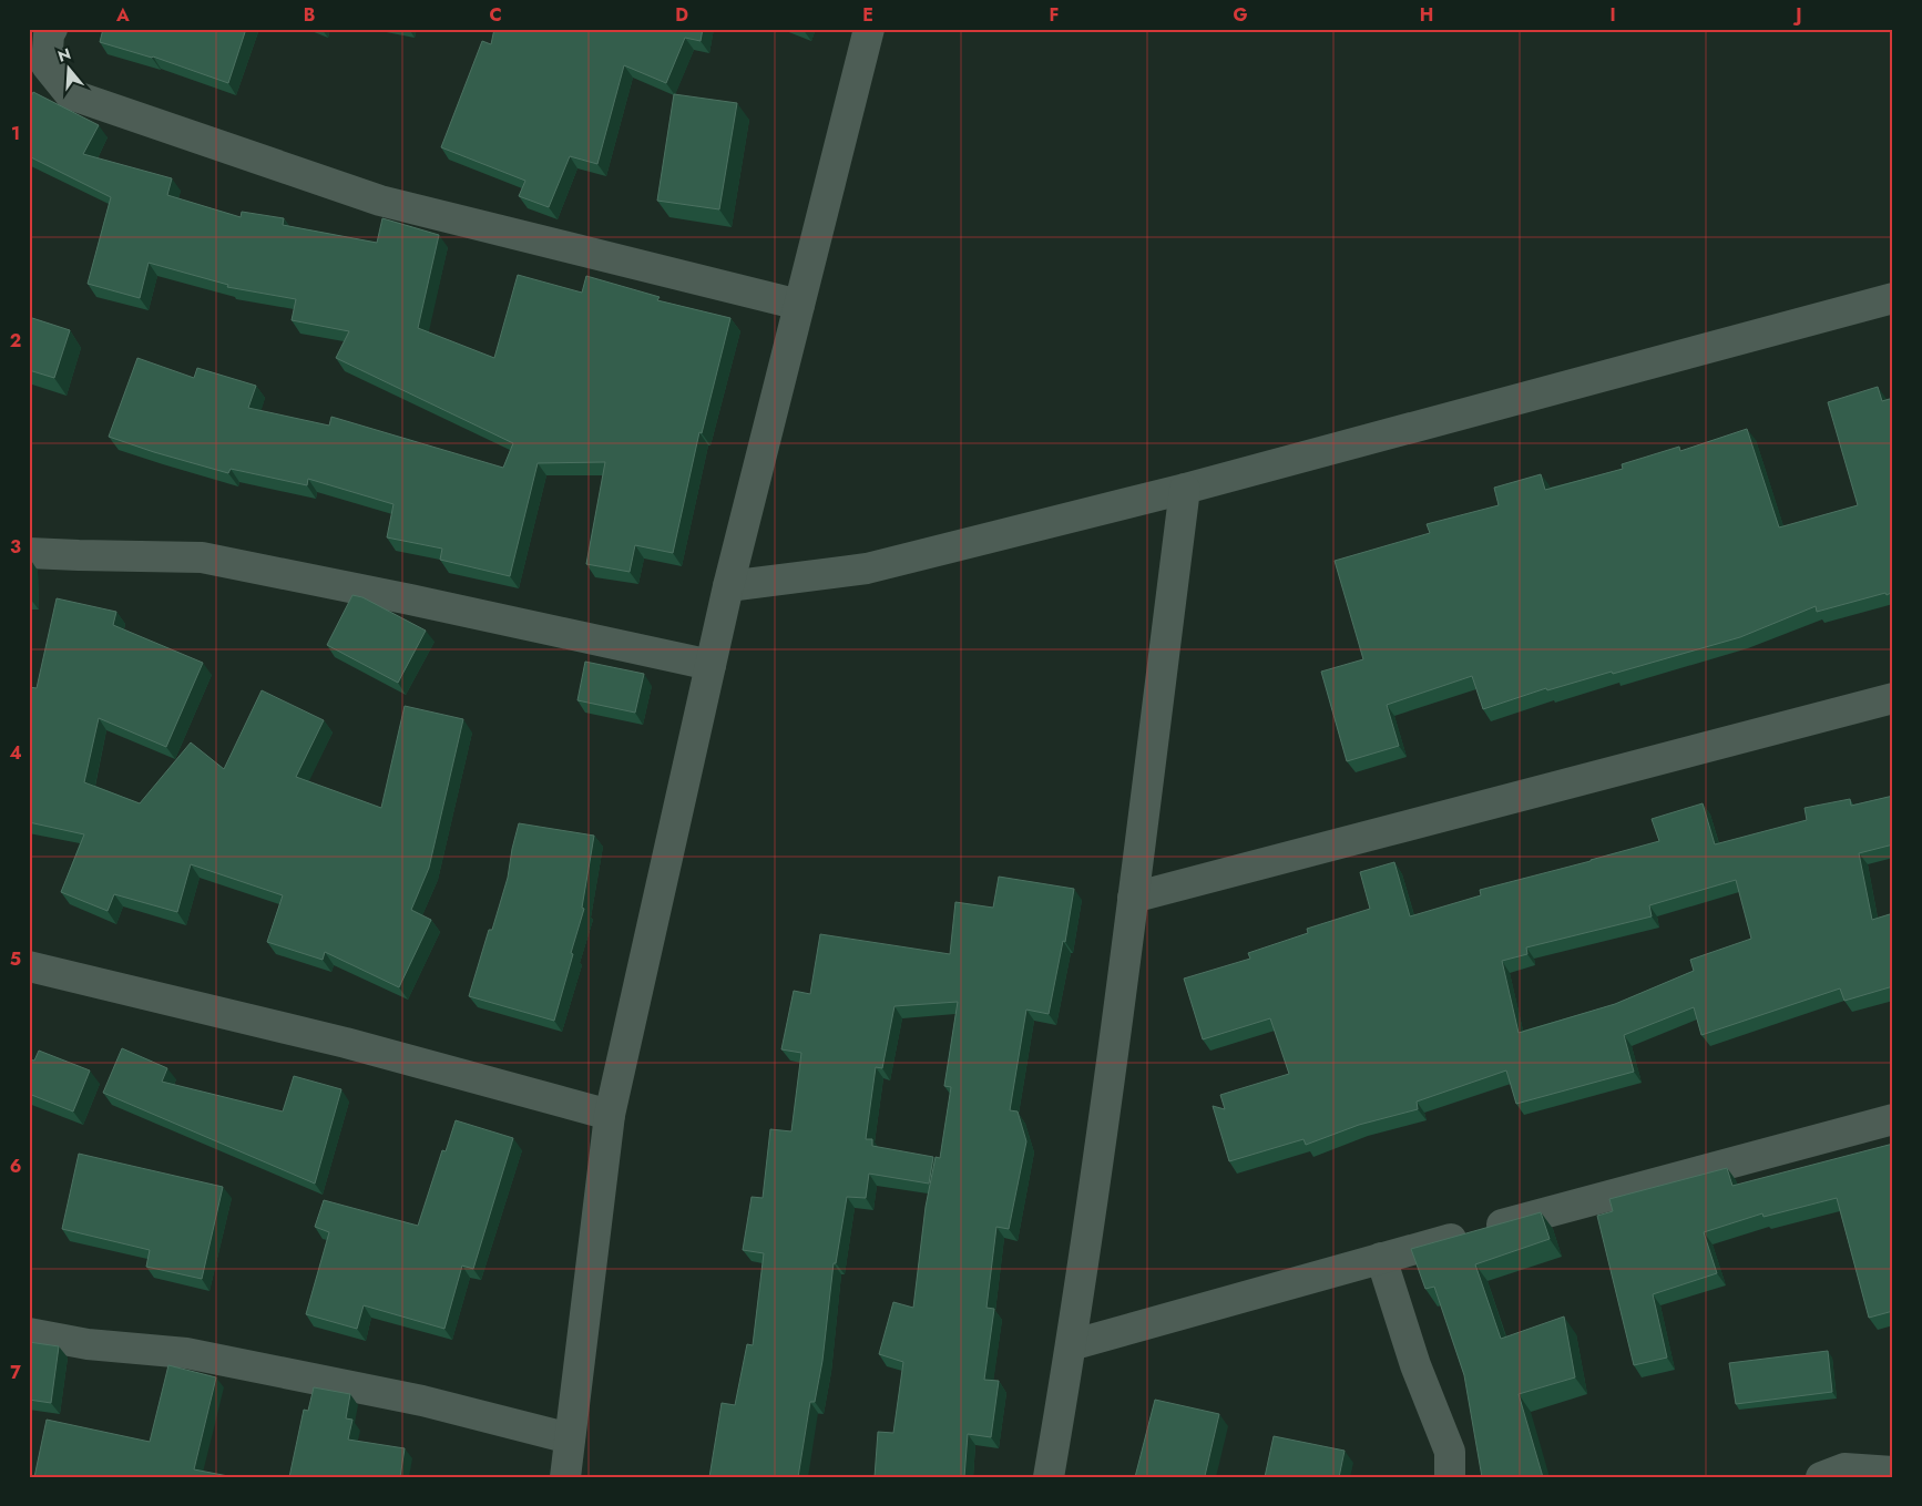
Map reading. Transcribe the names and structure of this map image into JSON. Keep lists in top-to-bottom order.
{
  "north": "top",
  "grid": {
    "columns": [
      "A",
      "B",
      "C",
      "D",
      "E",
      "F",
      "G",
      "H",
      "I",
      "J"
    ],
    "rows": [
      "1",
      "2",
      "3",
      "4",
      "5",
      "6",
      "7"
    ]
  }
}
